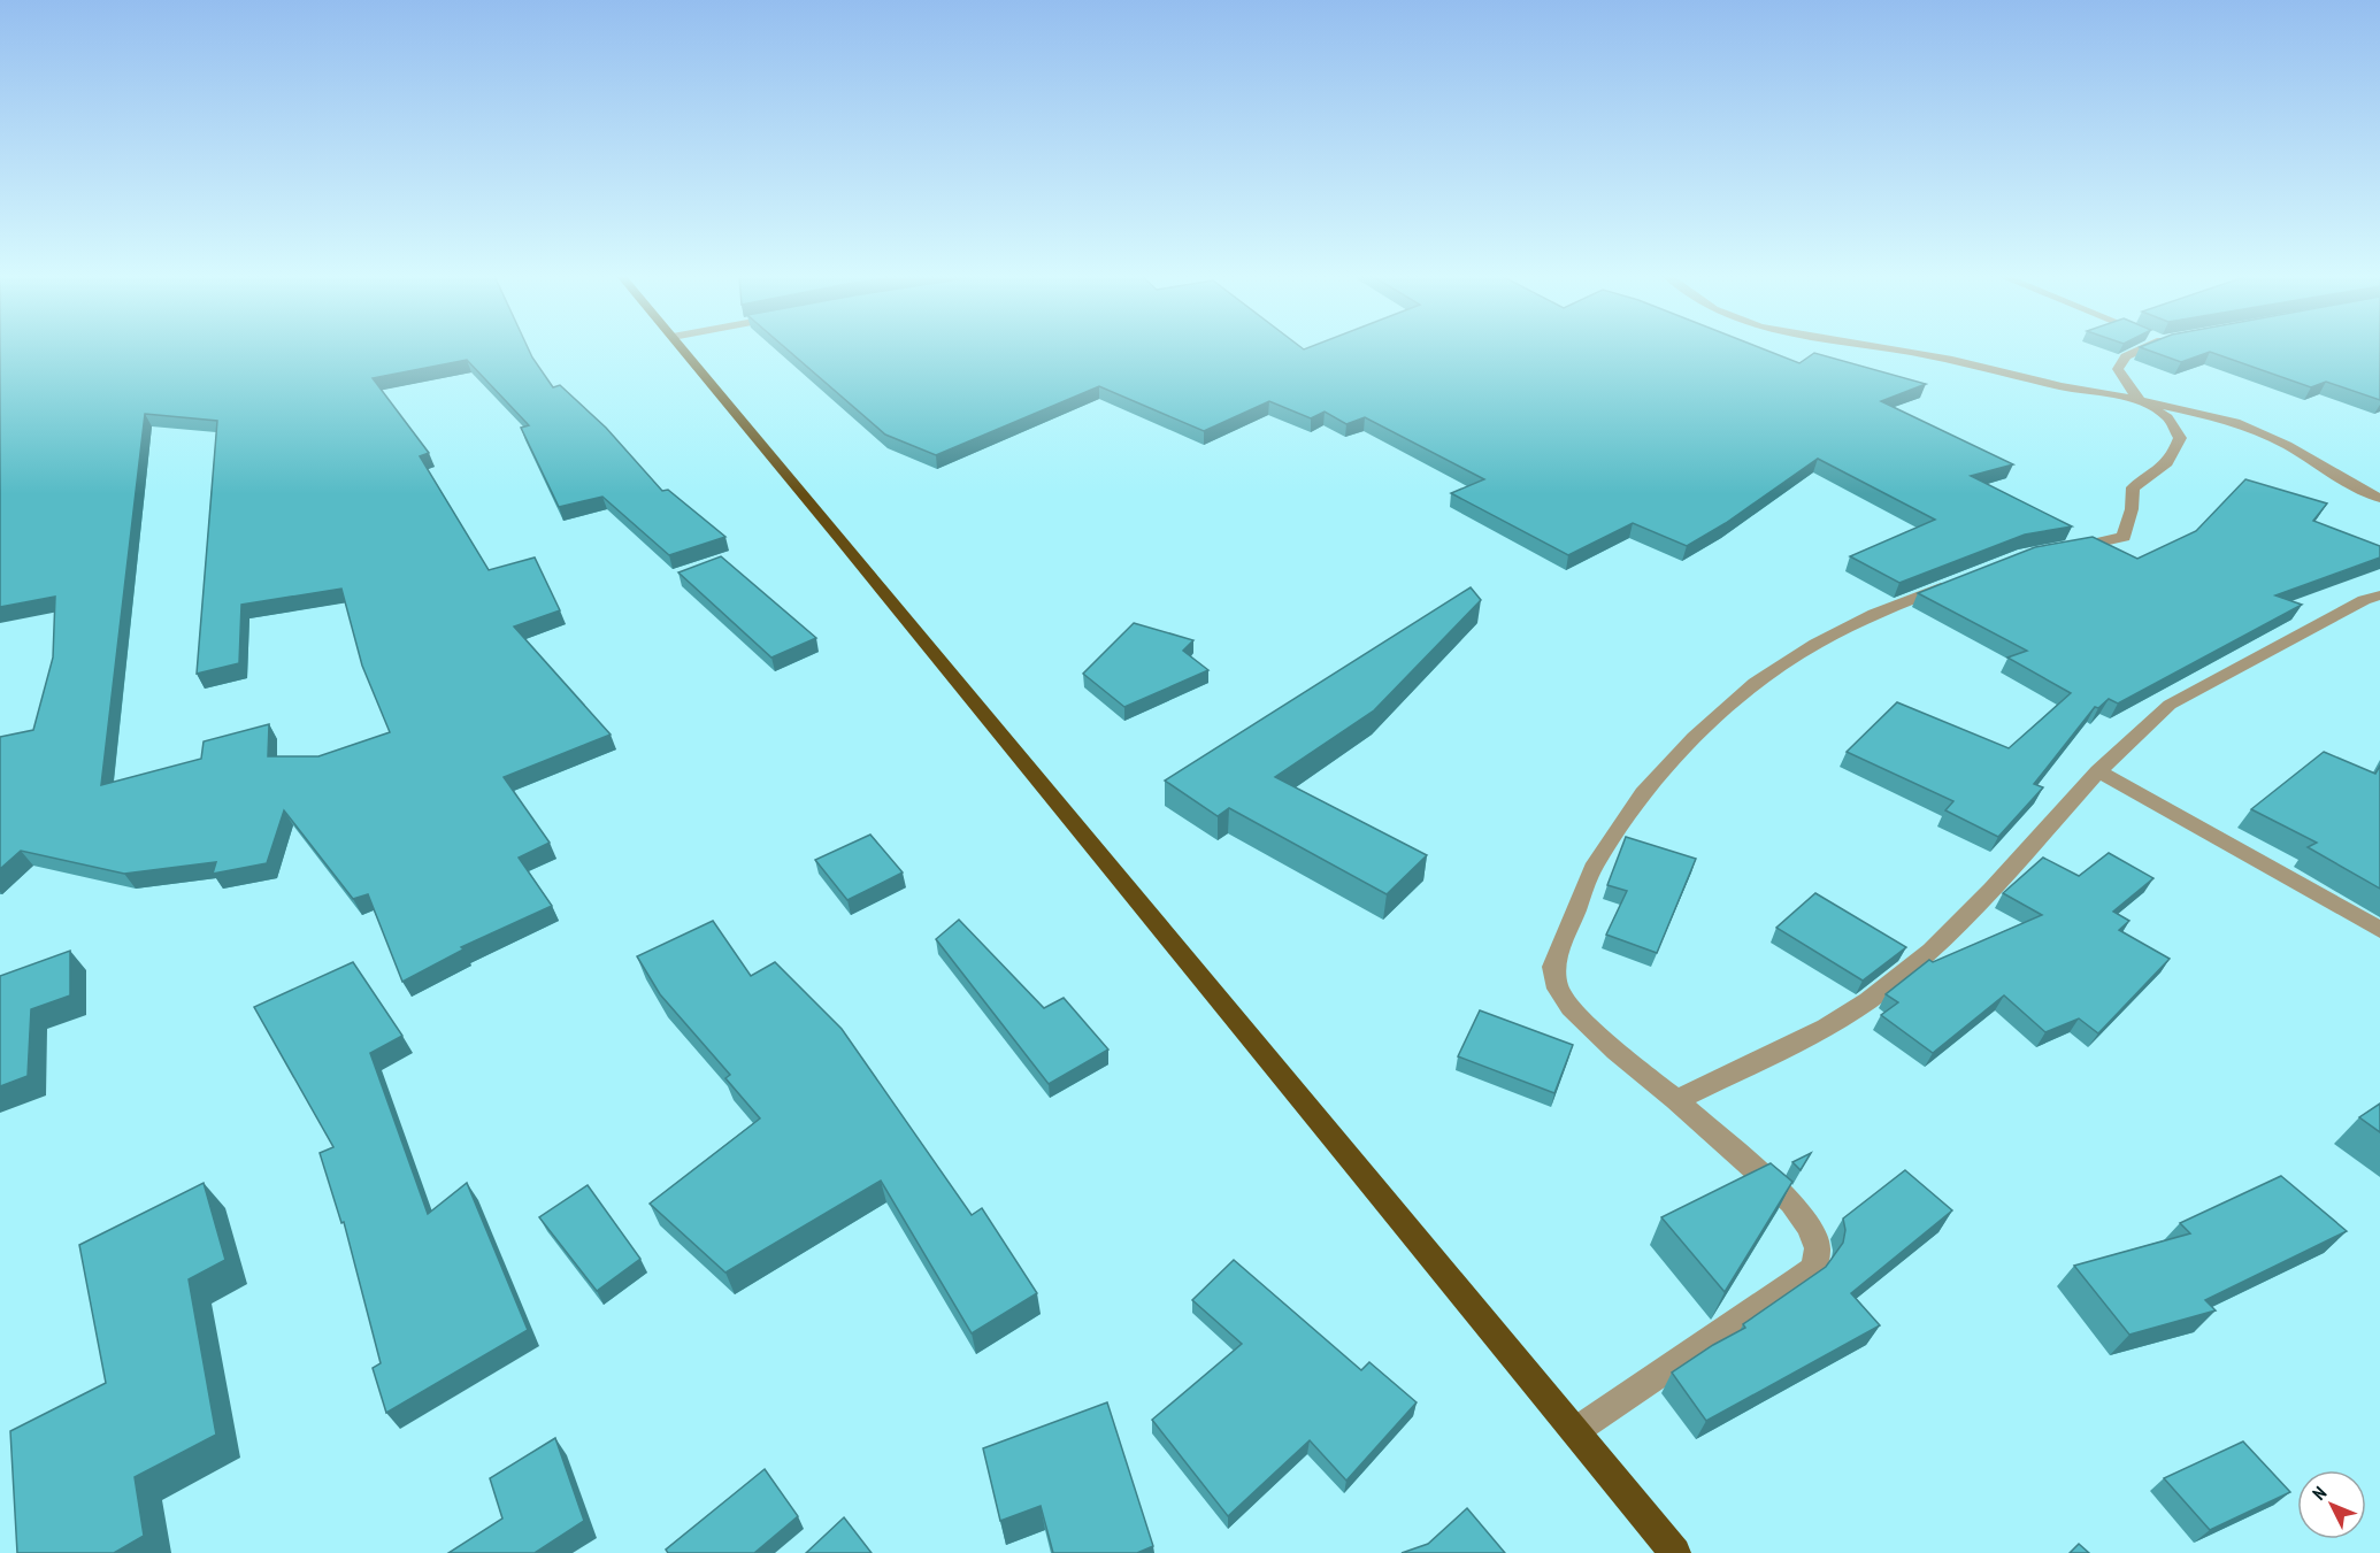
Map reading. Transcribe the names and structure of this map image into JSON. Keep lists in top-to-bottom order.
{
  "north": "top left"
}
